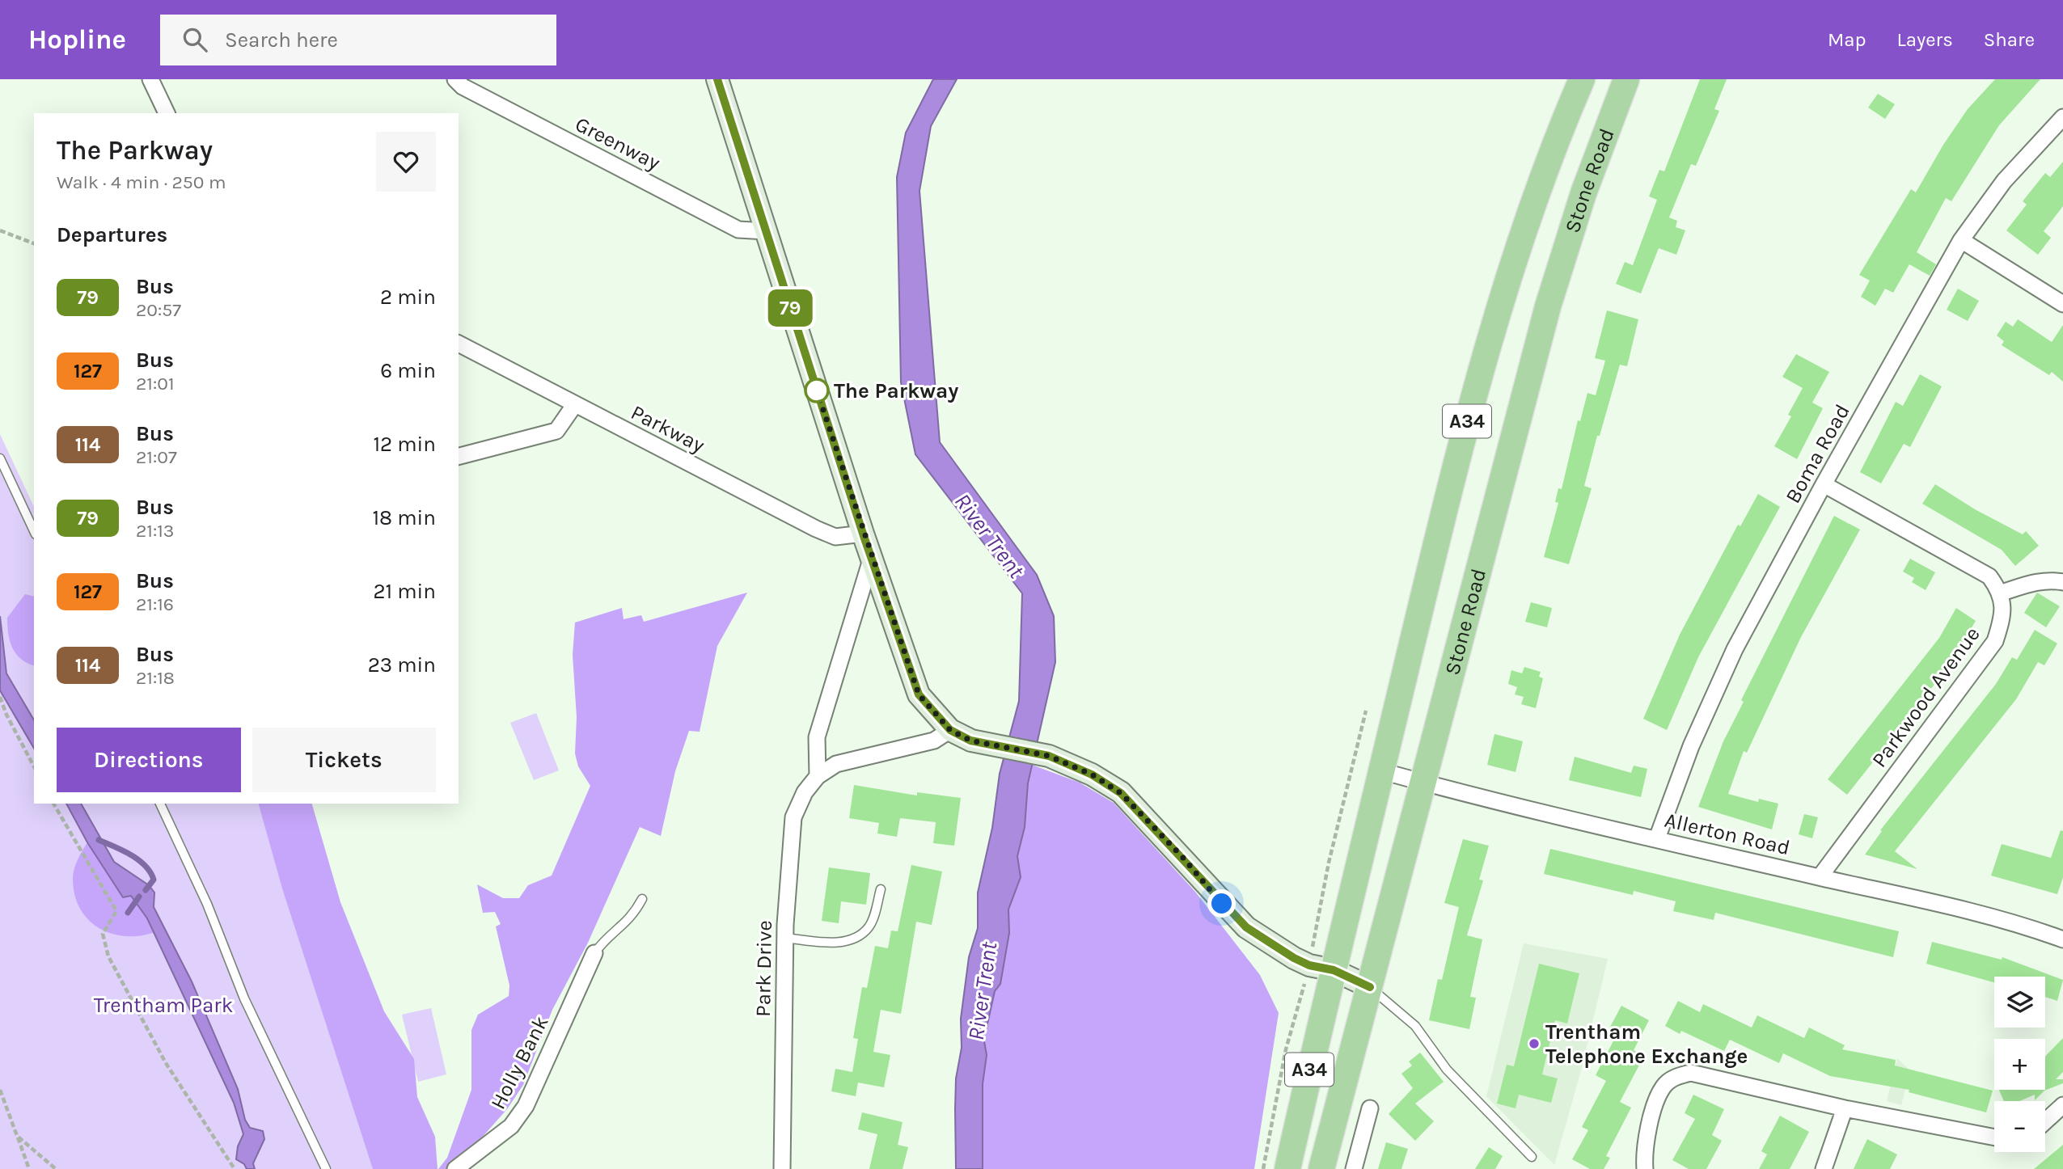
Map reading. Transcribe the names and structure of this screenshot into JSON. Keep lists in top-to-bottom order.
{
  "streets": {
    "highway": ["Stone Road", "A34"],
    "street": [
      "Greenway",
      "Parkway",
      "Boma Road",
      "Parkwood Avenue",
      "Allerton Road",
      "Park Drive",
      "Holly Bank"
    ]
  },
  "crossings": [
    ["Stone Road", "Allerton Road"],
    ["Boma Road", "Allerton Road"],
    ["Parkwood Avenue", "Allerton Road"]
  ],
  "water": ["River Trent"],
  "parks": ["Trentham Park"],
  "places": ["The Parkway", "Trentham Telephone Exchange"],
  "lines": ["bus line 79"],
  "page": {
    "header": "Hopline",
    "search": "Search here",
    "nav": ["Map", "Layers", "Share"],
    "on_map": "79",
    "heading": [
      ["The Parkway", "Walk · 4 min · 250 m"],
      "Departures"
    ],
    "list": [
      {
        "mark": "79",
        "name": "Bus",
        "note": "20:57",
        "value": "2 min"
      },
      {
        "mark": "127",
        "name": "Bus",
        "note": "21:01",
        "value": "6 min"
      },
      {
        "mark": "114",
        "name": "Bus",
        "note": "21:07",
        "value": "12 min"
      },
      {
        "mark": "79",
        "name": "Bus",
        "note": "21:13",
        "value": "18 min"
      },
      {
        "mark": "127",
        "name": "Bus",
        "note": "21:16",
        "value": "21 min"
      },
      {
        "mark": "114",
        "name": "Bus",
        "note": "21:18",
        "value": "23 min"
      }
    ],
    "buttons": ["Directions", "Tickets"],
    "map_buttons": ["+", "−"]
  }
}
